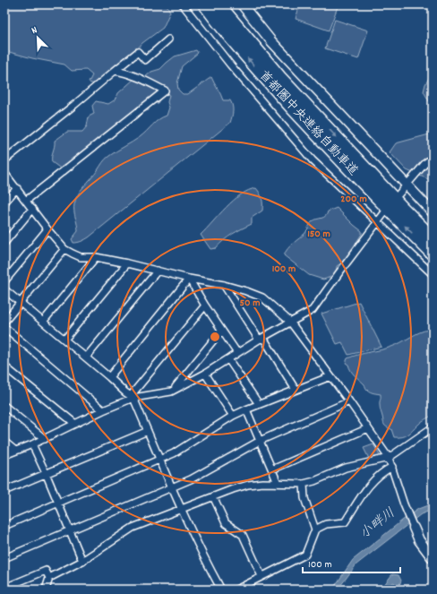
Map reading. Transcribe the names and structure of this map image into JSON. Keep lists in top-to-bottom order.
{
  "streets": {
    "highway": ["首都圏中央連絡自動車道"]
  },
  "water": ["小畔川"],
  "scale_bar": "100 m",
  "north": "top left",
  "rings": [
    "200 m",
    "150 m",
    "100 m",
    "50 m"
  ]
}
